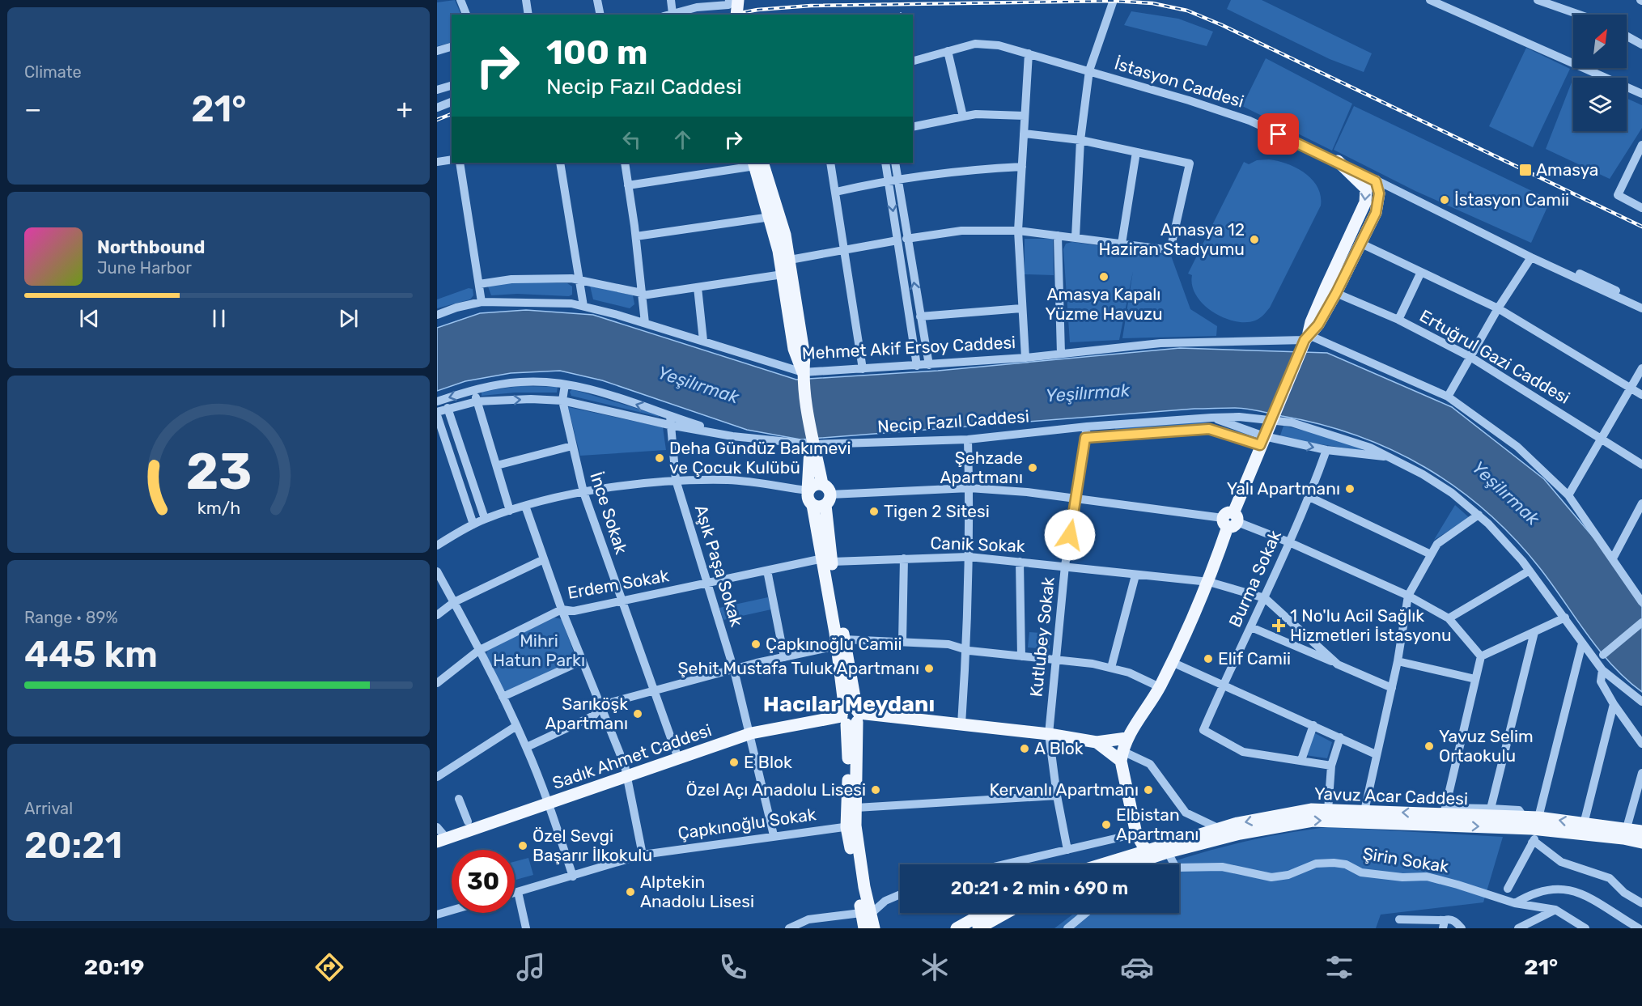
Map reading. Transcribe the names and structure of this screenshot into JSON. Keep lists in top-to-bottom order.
{
  "streets": {
    "main road": ["Sadık Ahmet Caddesi", "Yavuz Acar Caddesi"],
    "street": [
      "İstasyon Caddesi",
      "Mehmet Akif Ersoy Caddesi",
      "Ertuğrul Gazi Caddesi",
      "Necip Fazıl Caddesi",
      "İnce Sokak",
      "Canik Sokak",
      "Aşık Paşa Sokak",
      "Burma Sokak",
      "Erdem Sokak",
      "Kutlubey Sokak",
      "Çapkınoğlu Sokak",
      "Şirin Sokak"
    ]
  },
  "crossings": [
    ["Necip Fazıl Caddesi", "Aşık Paşa Sokak"],
    ["Necip Fazıl Caddesi", "Kutlubey Sokak"],
    ["İnce Sokak", "Erdem Sokak"],
    ["İnce Sokak", "Sadık Ahmet Caddesi"],
    ["Canik Sokak", "Burma Sokak"],
    ["Canik Sokak", "Erdem Sokak"],
    ["Canik Sokak", "Kutlubey Sokak"],
    ["Aşık Paşa Sokak", "Erdem Sokak"],
    ["Aşık Paşa Sokak", "Sadık Ahmet Caddesi"],
    ["Aşık Paşa Sokak", "Çapkınoğlu Sokak"]
  ],
  "districts": ["Hacılar Meydanı"],
  "water": ["Yeşilırmak"],
  "parks": ["Mihri Hatun Parkı"],
  "places": {
    "transit": ["Amasya"],
    "other": [
      "İstasyon Camii",
      "Amasya 12 Haziran Stadyumu",
      "Amasya Kapalı Yüzme Havuzu",
      "Deha Gündüz Bakımevi ve Çocuk Kulübü",
      "Şehzade Apartmanı",
      "Yalı Apartmanı",
      "Tigen 2 Sitesi",
      "Çapkınoğlu Camii",
      "Elif Camii",
      "Şehit Mustafa Tuluk Apartmanı",
      "Sarıköşk Apartmanı",
      "Yavuz Selim Ortaokulu",
      "A Blok",
      "E Blok",
      "Özel Açı Anadolu Lisesi",
      "Kervanlı Apartmanı",
      "Elbistan Apartmanı",
      "Özel Sevgi Başarır İlkokulu",
      "Alptekin Anadolu Lisesi"
    ],
    "health": ["1 No'lu Acil Sağlık Hizmetleri İstasyonu"]
  },
  "north": "top right",
  "page": {
    "tile": [
      "Climate",
      ["Range · 89%", "445 km"],
      ["Arrival", "20:21"]
    ],
    "turn": ["100 m", "Necip Fazıl Caddesi"],
    "heat": ["−", "21°", "+"],
    "song": ["Northbound", "June Harbor"],
    "limit": "30",
    "trip": "20:21 · 2 min · 690 m",
    "tabs": ["20:19", "21°"],
    "gauge": ["23", "km/h"]
  }
}
